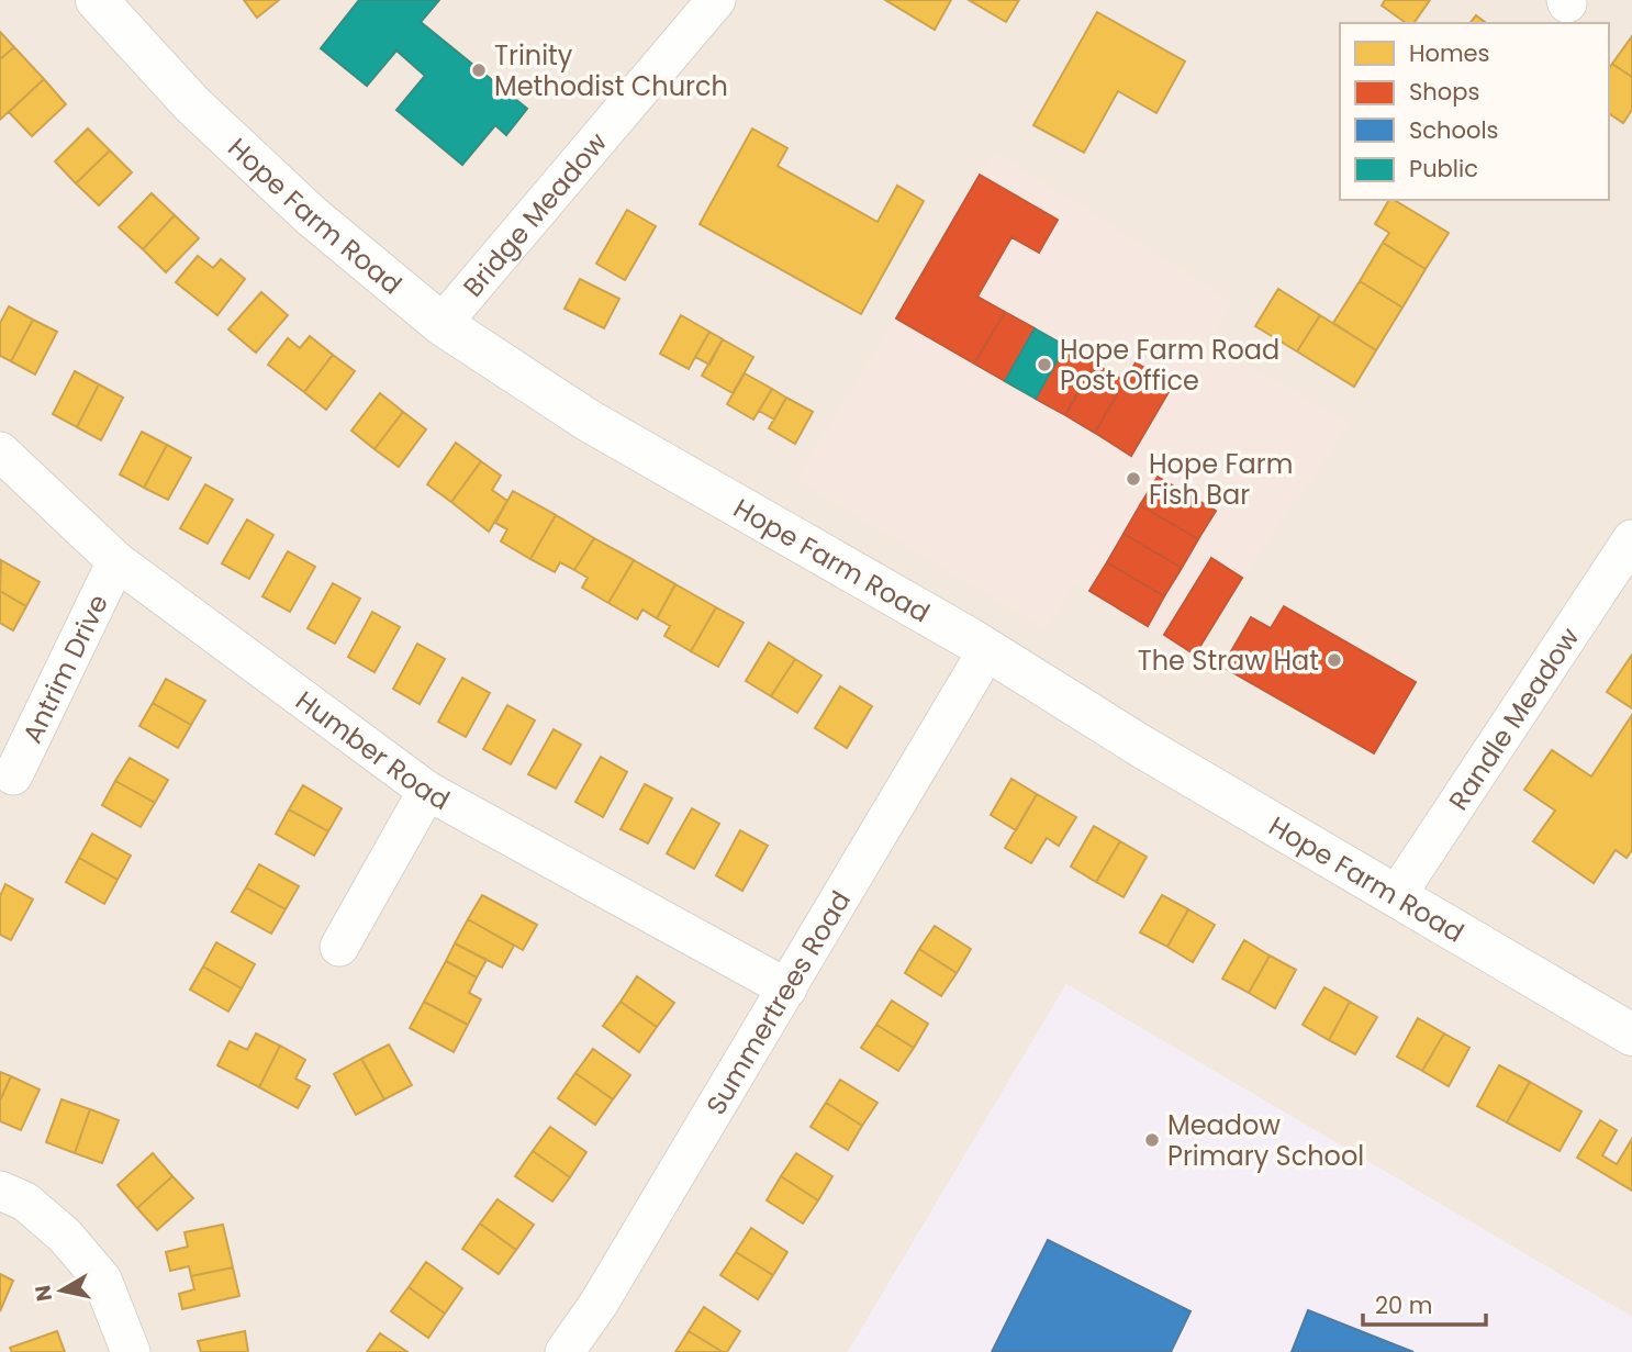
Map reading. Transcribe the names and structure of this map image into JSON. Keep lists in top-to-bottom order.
{
  "streets": {
    "street": [
      "Bridge Meadow",
      "Hope Farm Road",
      "Antrim Drive",
      "Randle Meadow",
      "Humber Road",
      "Summertrees Road"
    ]
  },
  "crossings": [
    ["Bridge Meadow", "Hope Farm Road"],
    ["Hope Farm Road", "Randle Meadow"],
    ["Hope Farm Road", "Summertrees Road"],
    ["Antrim Drive", "Humber Road"],
    ["Humber Road", "Summertrees Road"]
  ],
  "places": [
    "Trinity Methodist Church",
    "Hope Farm Road Post Office",
    "Hope Farm Fish Bar",
    "The Straw Hat",
    "Meadow Primary School"
  ],
  "legend": [
    "Homes",
    "Shops",
    "Schools",
    "Public"
  ],
  "scale_bar": "20 m",
  "north": "left"
}
